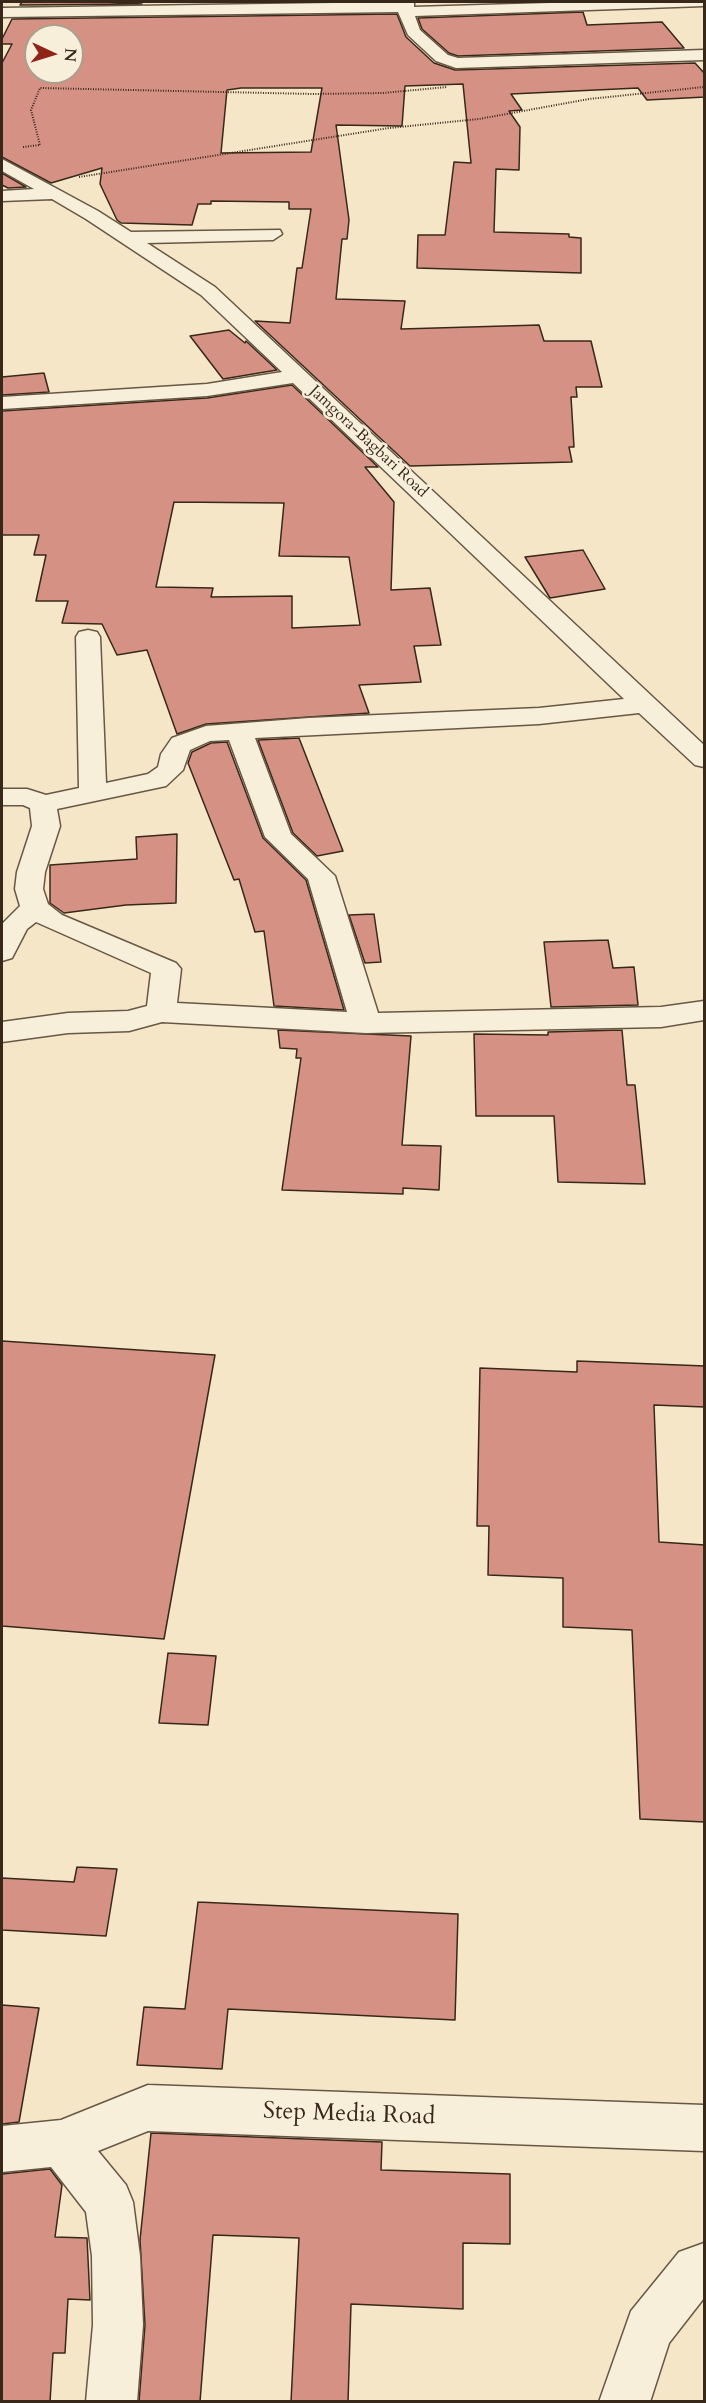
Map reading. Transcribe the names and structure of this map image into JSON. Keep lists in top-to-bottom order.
{
  "streets": {
    "street": ["Jamgora-Bagbari Road", "Step Media Road"]
  },
  "north": "right"
}
